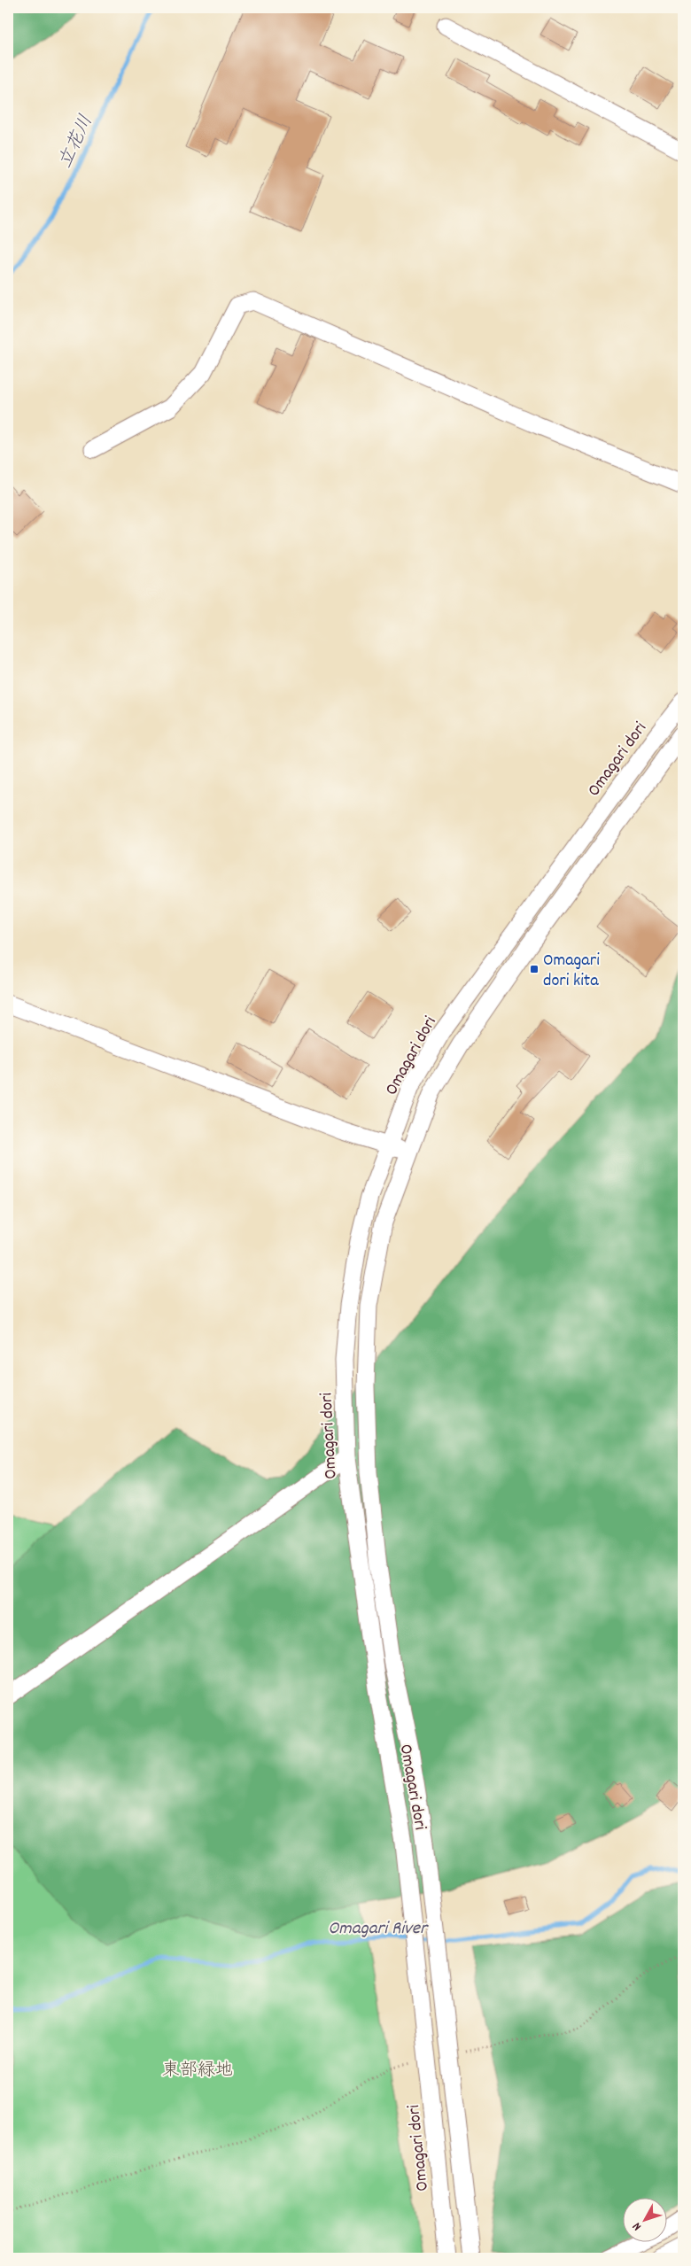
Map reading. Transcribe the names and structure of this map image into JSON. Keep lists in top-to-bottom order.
{
  "streets": {
    "street": ["Omagari dori"]
  },
  "water": ["立花川", "Omagari River"],
  "parks": ["東部緑地"],
  "places": {
    "transit": ["Omagari dori kita"]
  },
  "north": "bottom left"
}
